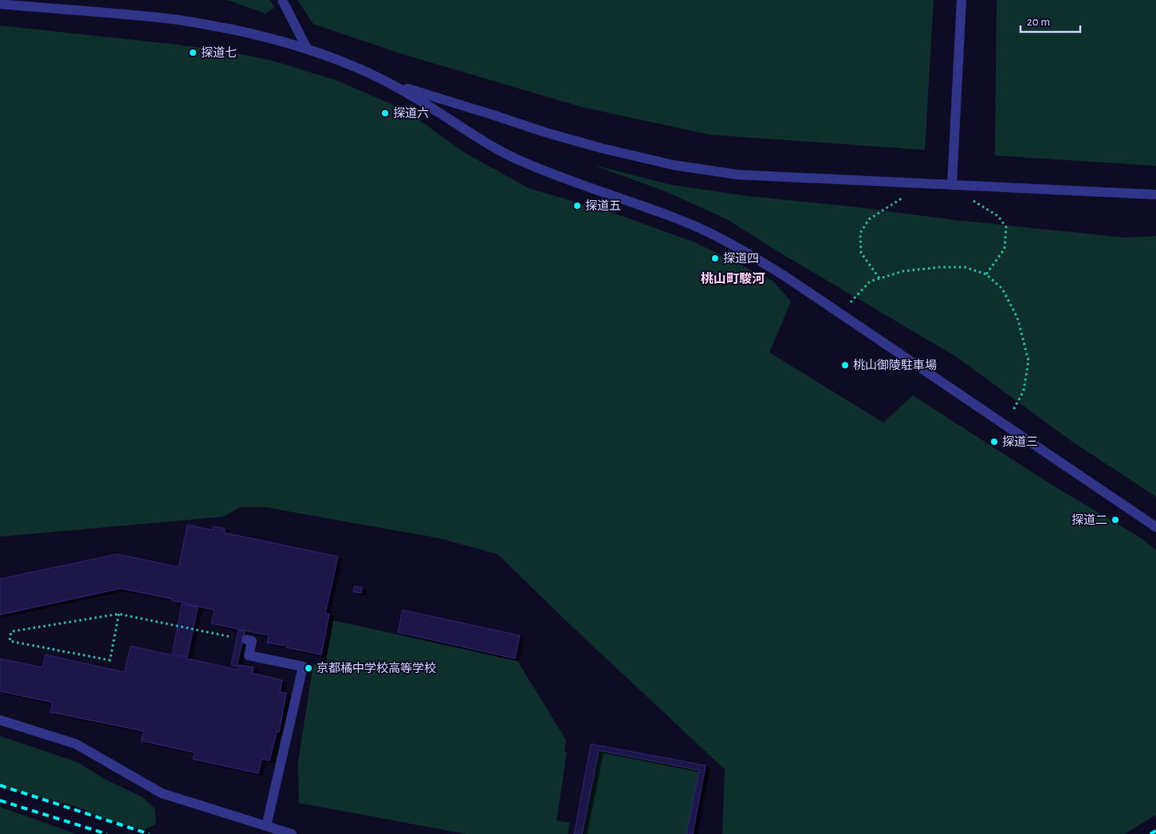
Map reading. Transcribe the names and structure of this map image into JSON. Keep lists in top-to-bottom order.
{
  "districts": ["桃山町駿河"],
  "places": [
    "探道七",
    "探道六",
    "探道五",
    "探道四",
    "桃山御陵駐車場",
    "探道三",
    "探道二",
    "京都橘中学校高等学校"
  ],
  "scale_bar": "20 m"
}
